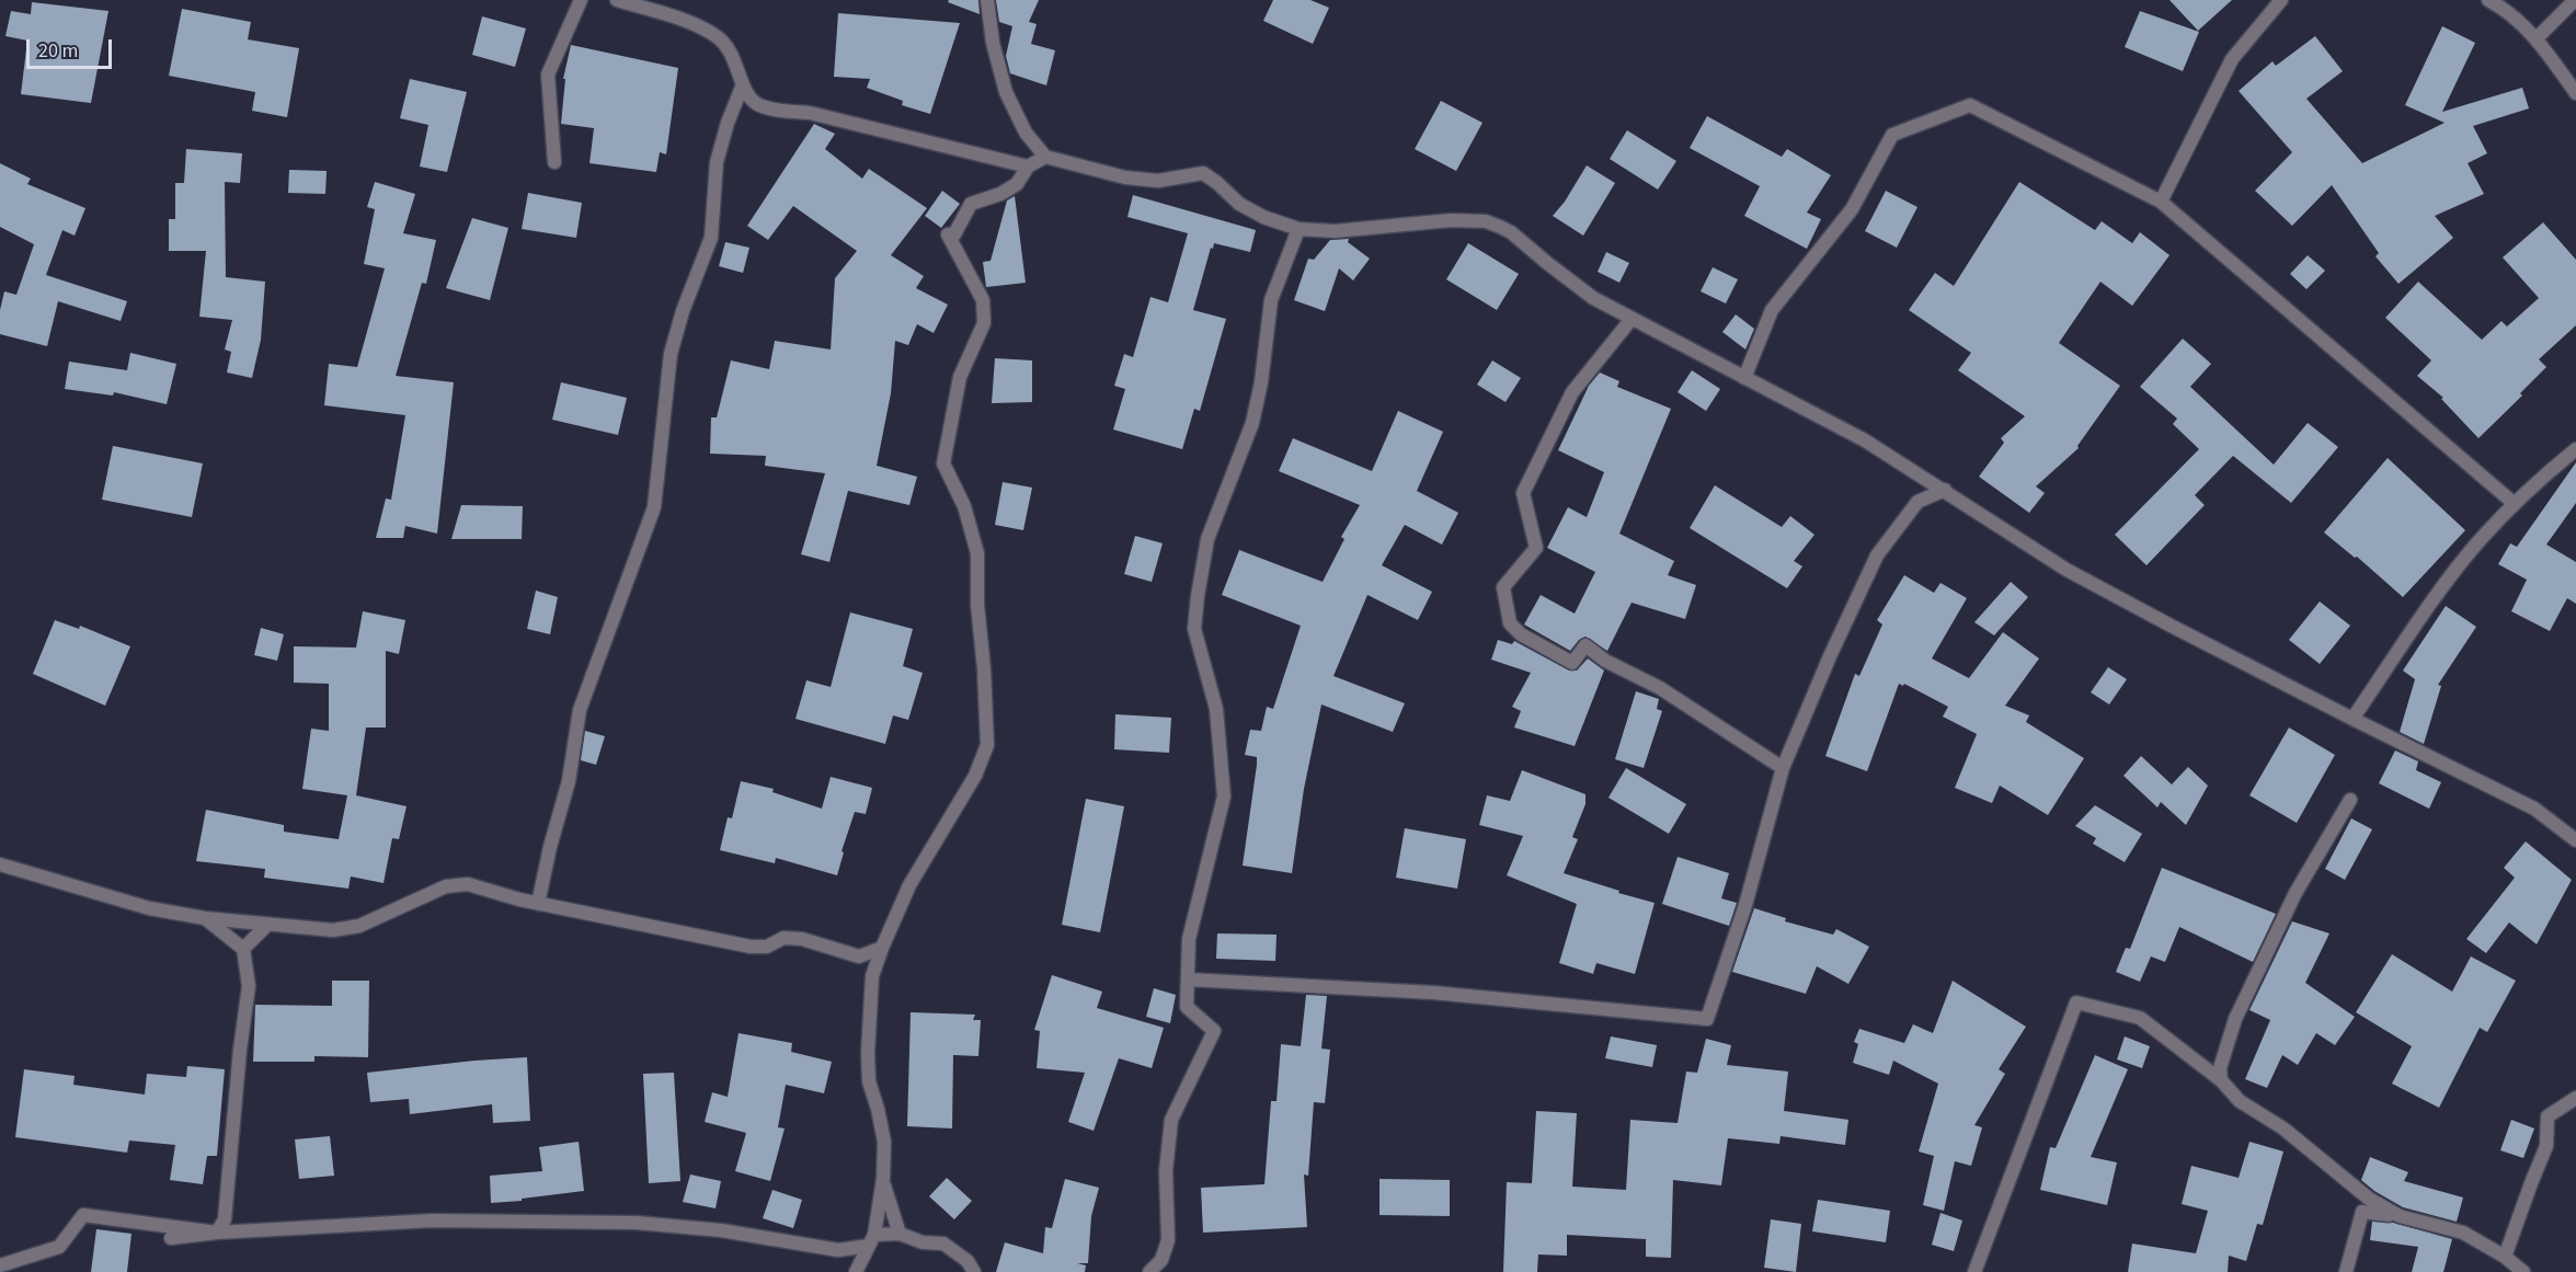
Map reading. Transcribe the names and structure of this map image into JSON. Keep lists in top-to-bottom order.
{
  "scale_bar": "20 m"
}
